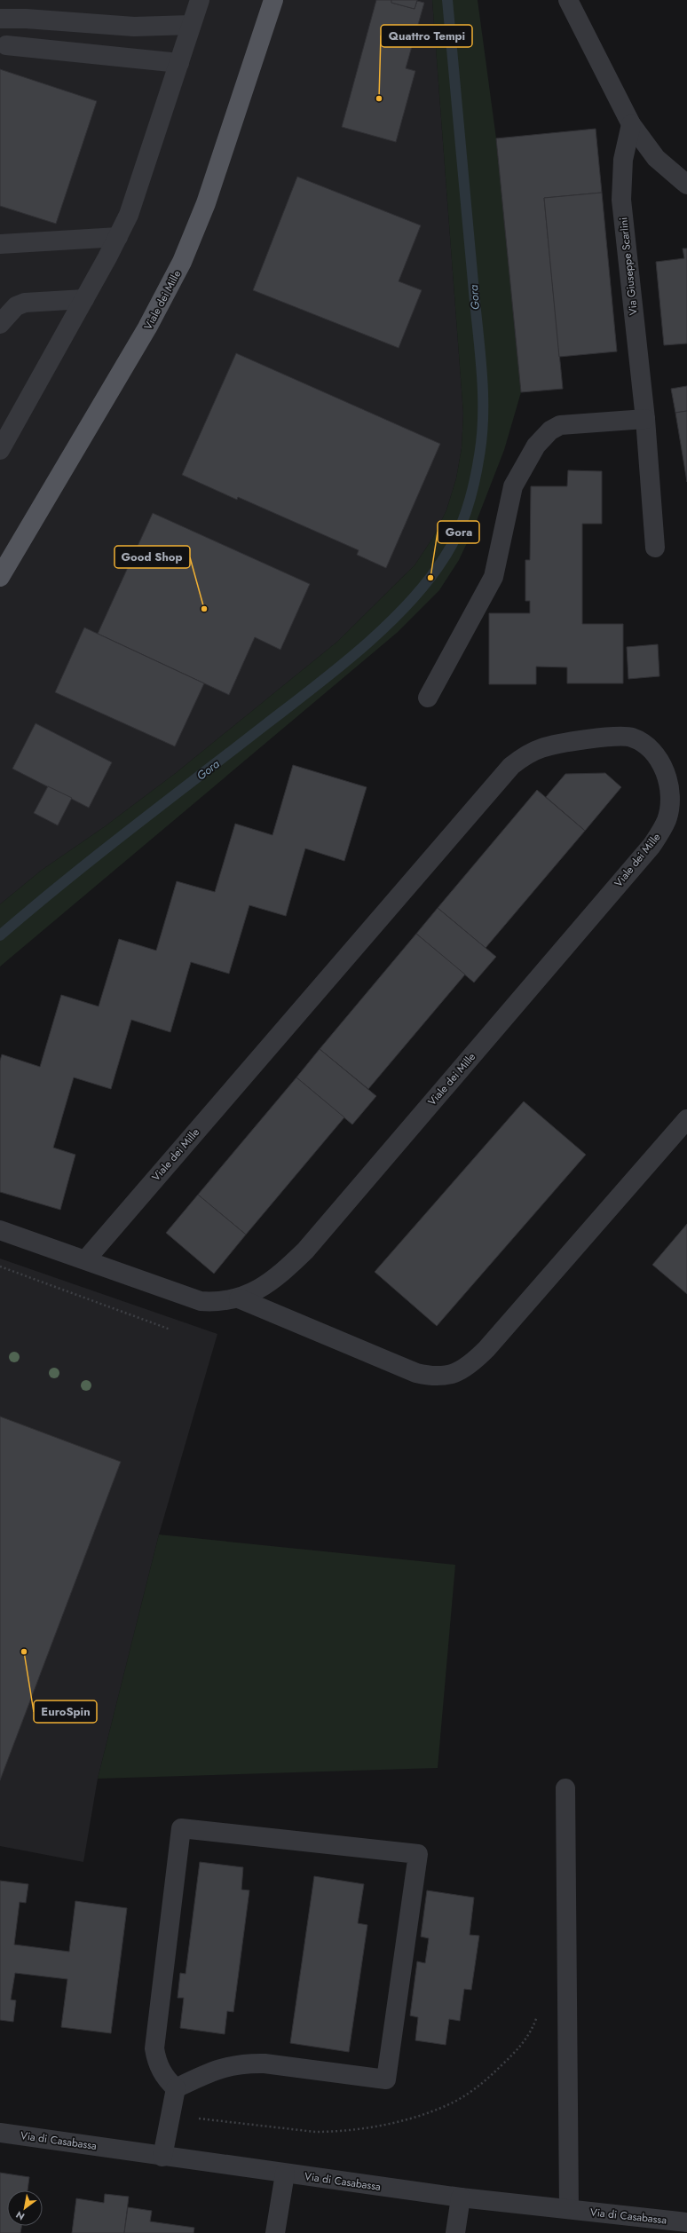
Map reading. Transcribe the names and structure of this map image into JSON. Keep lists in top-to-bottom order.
{
  "streets": {
    "main road": ["Viale dei Mille"],
    "street": ["Via Giuseppe Scarlini", "Via di Casabassa"]
  },
  "water": ["Gora"],
  "places": [
    "Quattro Tempi",
    "Gora",
    "Good Shop",
    "EuroSpin"
  ],
  "north": "bottom left"
}
